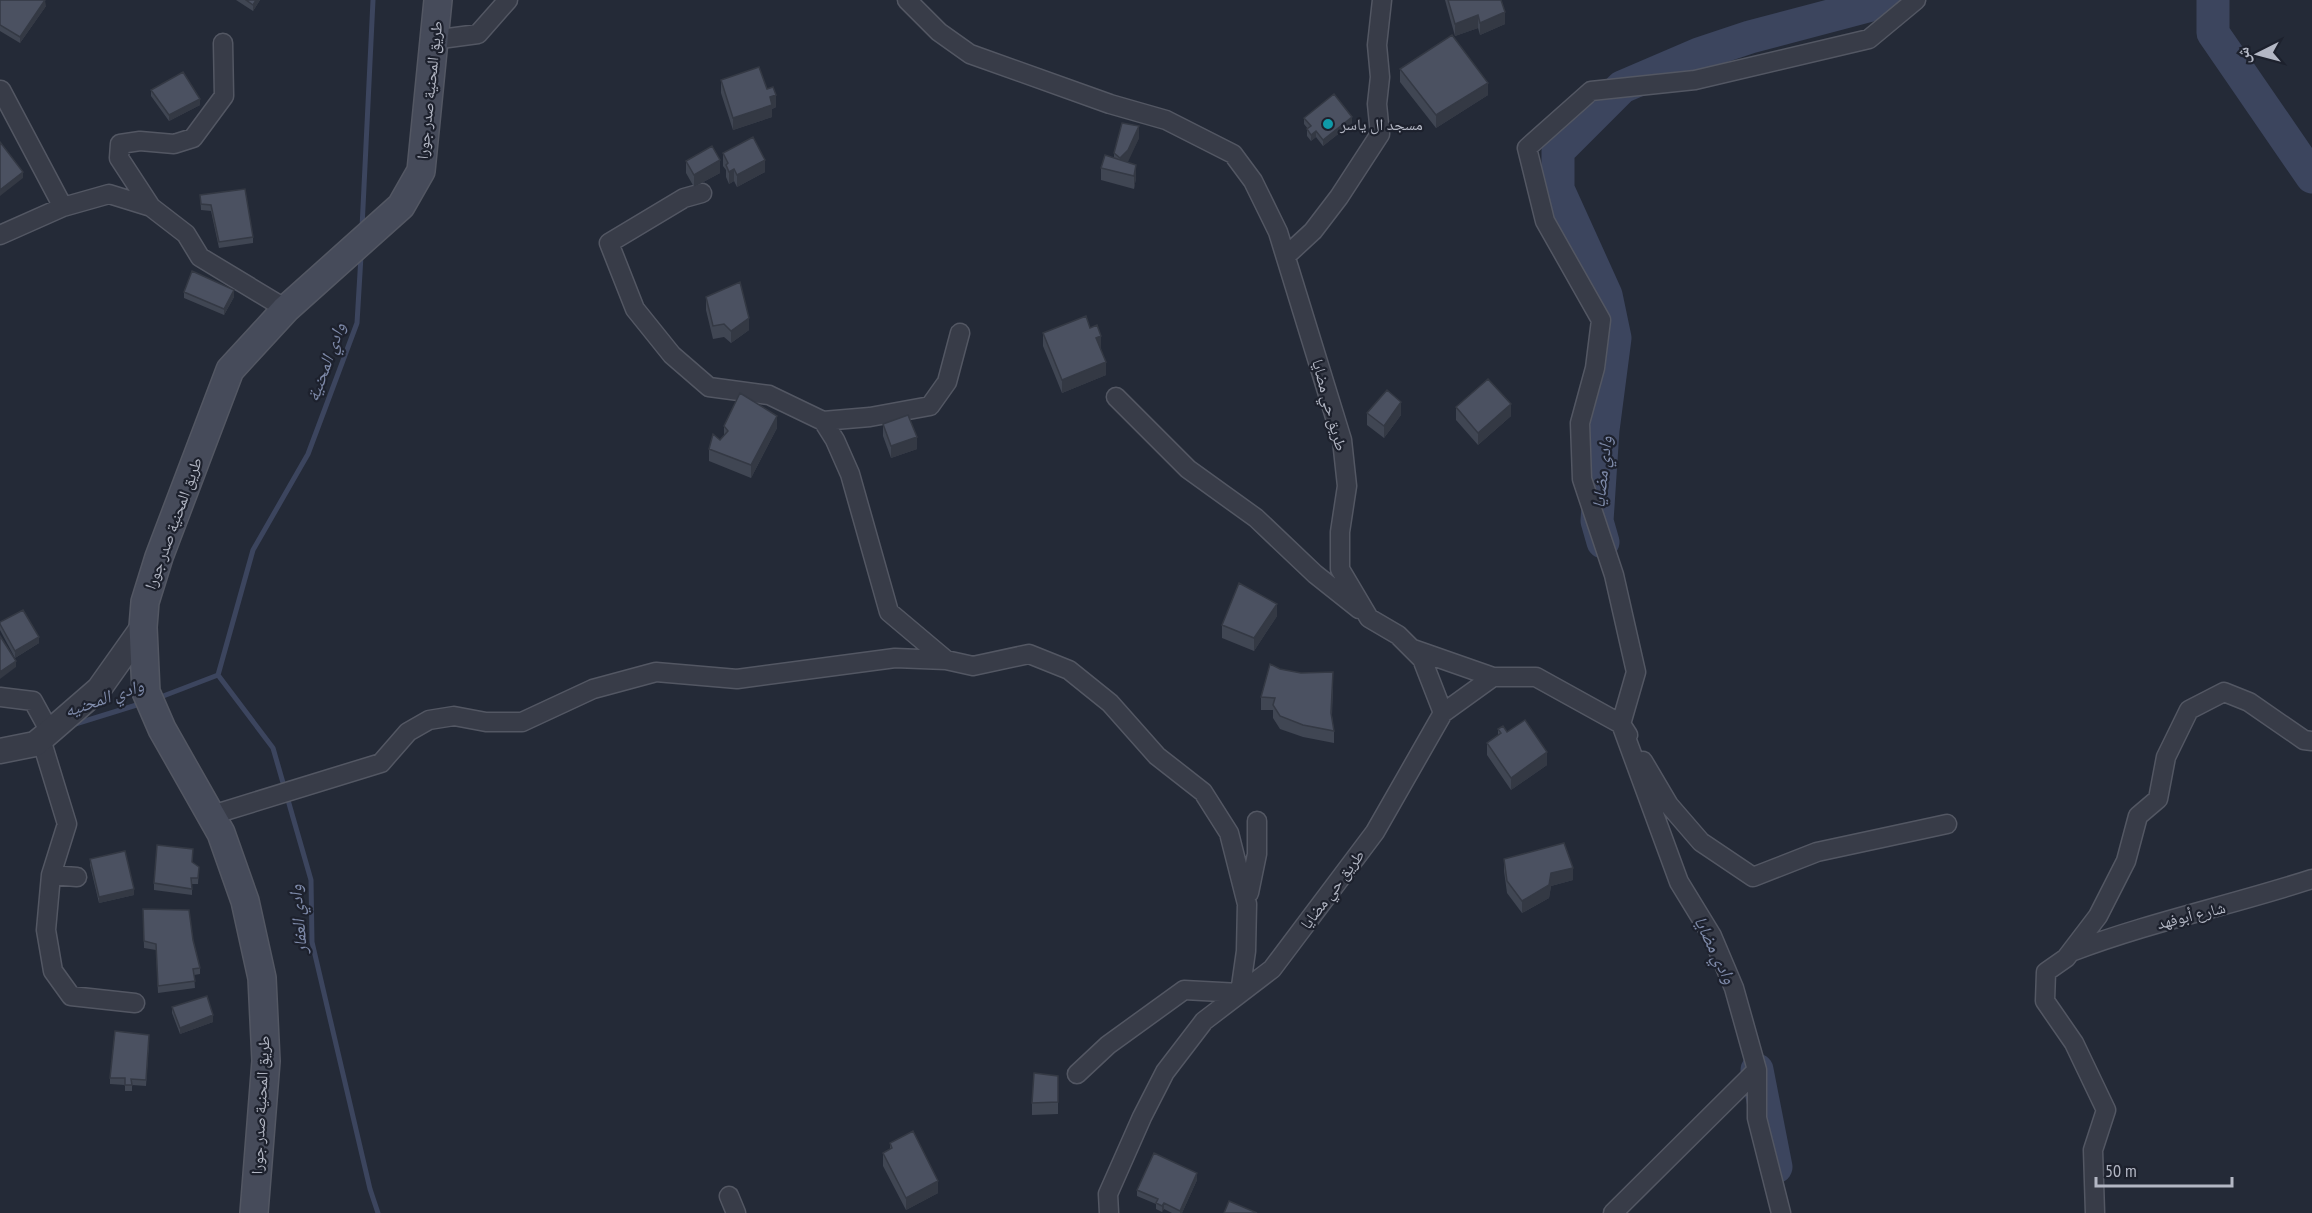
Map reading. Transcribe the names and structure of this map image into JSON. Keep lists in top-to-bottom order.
{
  "streets": {
    "main road": ["طريق المحنية صدر جورا"],
    "street": ["طريق حي مضايا", "شارع أبوفهد"]
  },
  "water": [
    "وادي المحنية",
    "وادي مضايا",
    "وادي المحنيه",
    "وادي العفار"
  ],
  "places": ["مسجد ال ياسر"],
  "scale_bar": "50 m",
  "north": "left"
}
